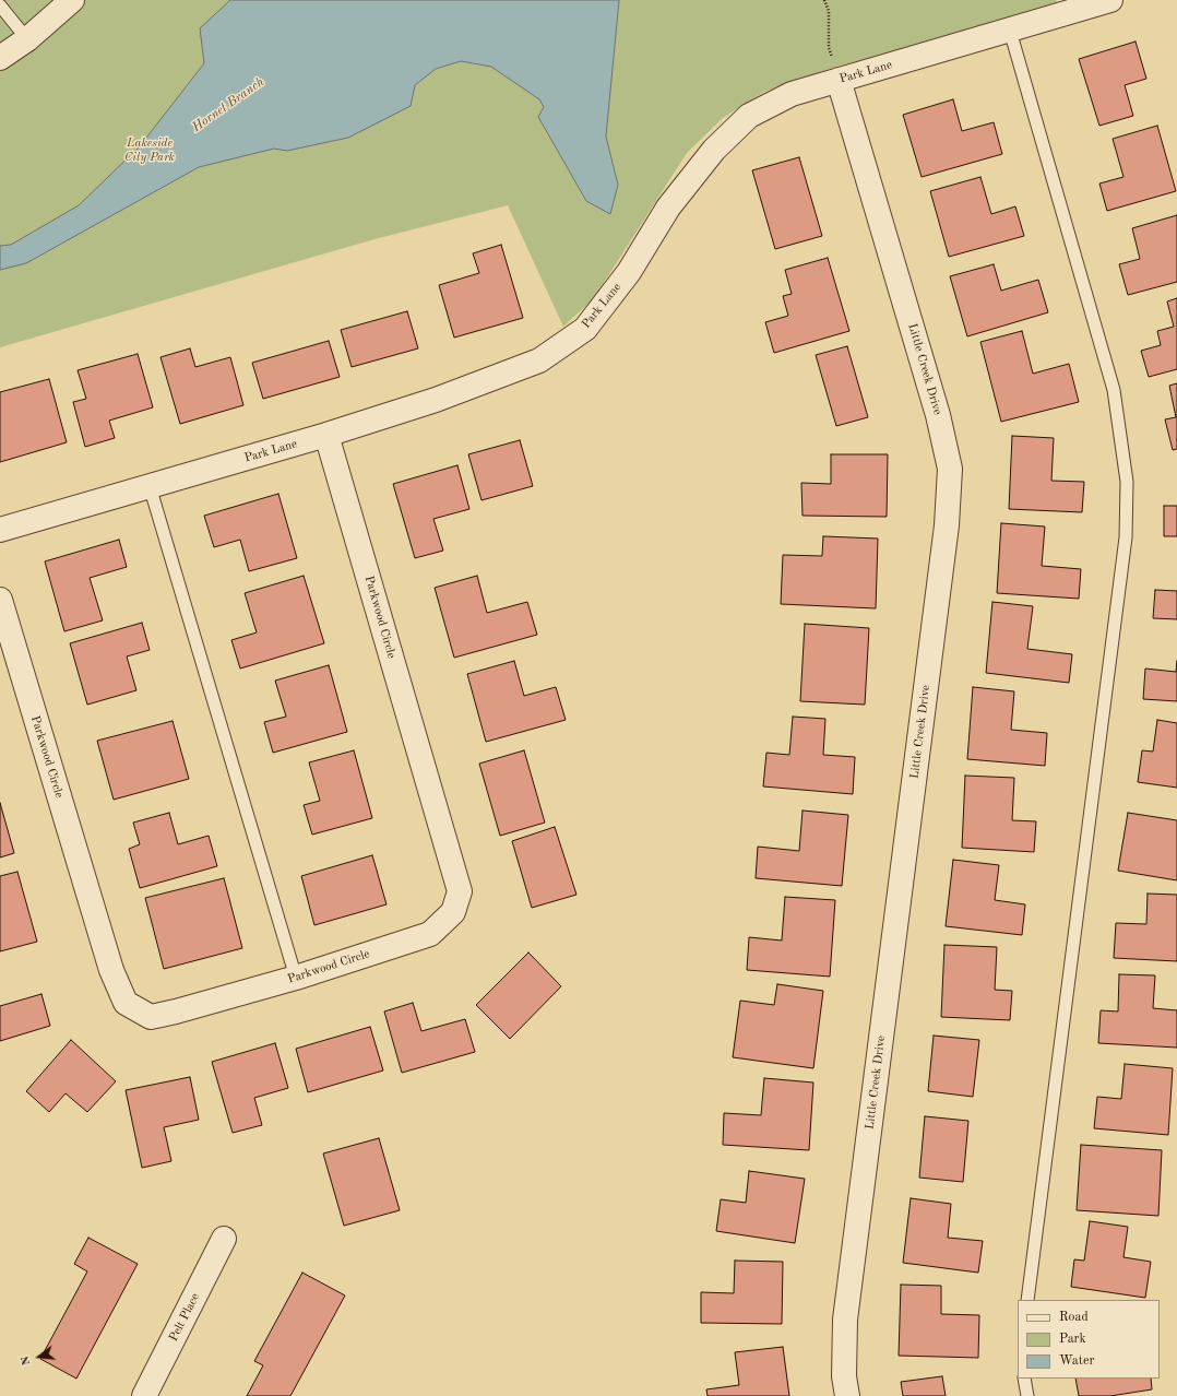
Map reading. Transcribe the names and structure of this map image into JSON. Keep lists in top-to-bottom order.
{
  "streets": {
    "street": [
      "Park Lane",
      "Little Creek Drive",
      "Parkwood Circle",
      "Pelt Place"
    ]
  },
  "crossings": [
    ["Park Lane", "Little Creek Drive"],
    ["Park Lane", "Parkwood Circle"]
  ],
  "water": ["Hornet Branch"],
  "parks": ["Lakeside City Park"],
  "legend": ["Road", "Park", "Water"],
  "north": "left"
}
